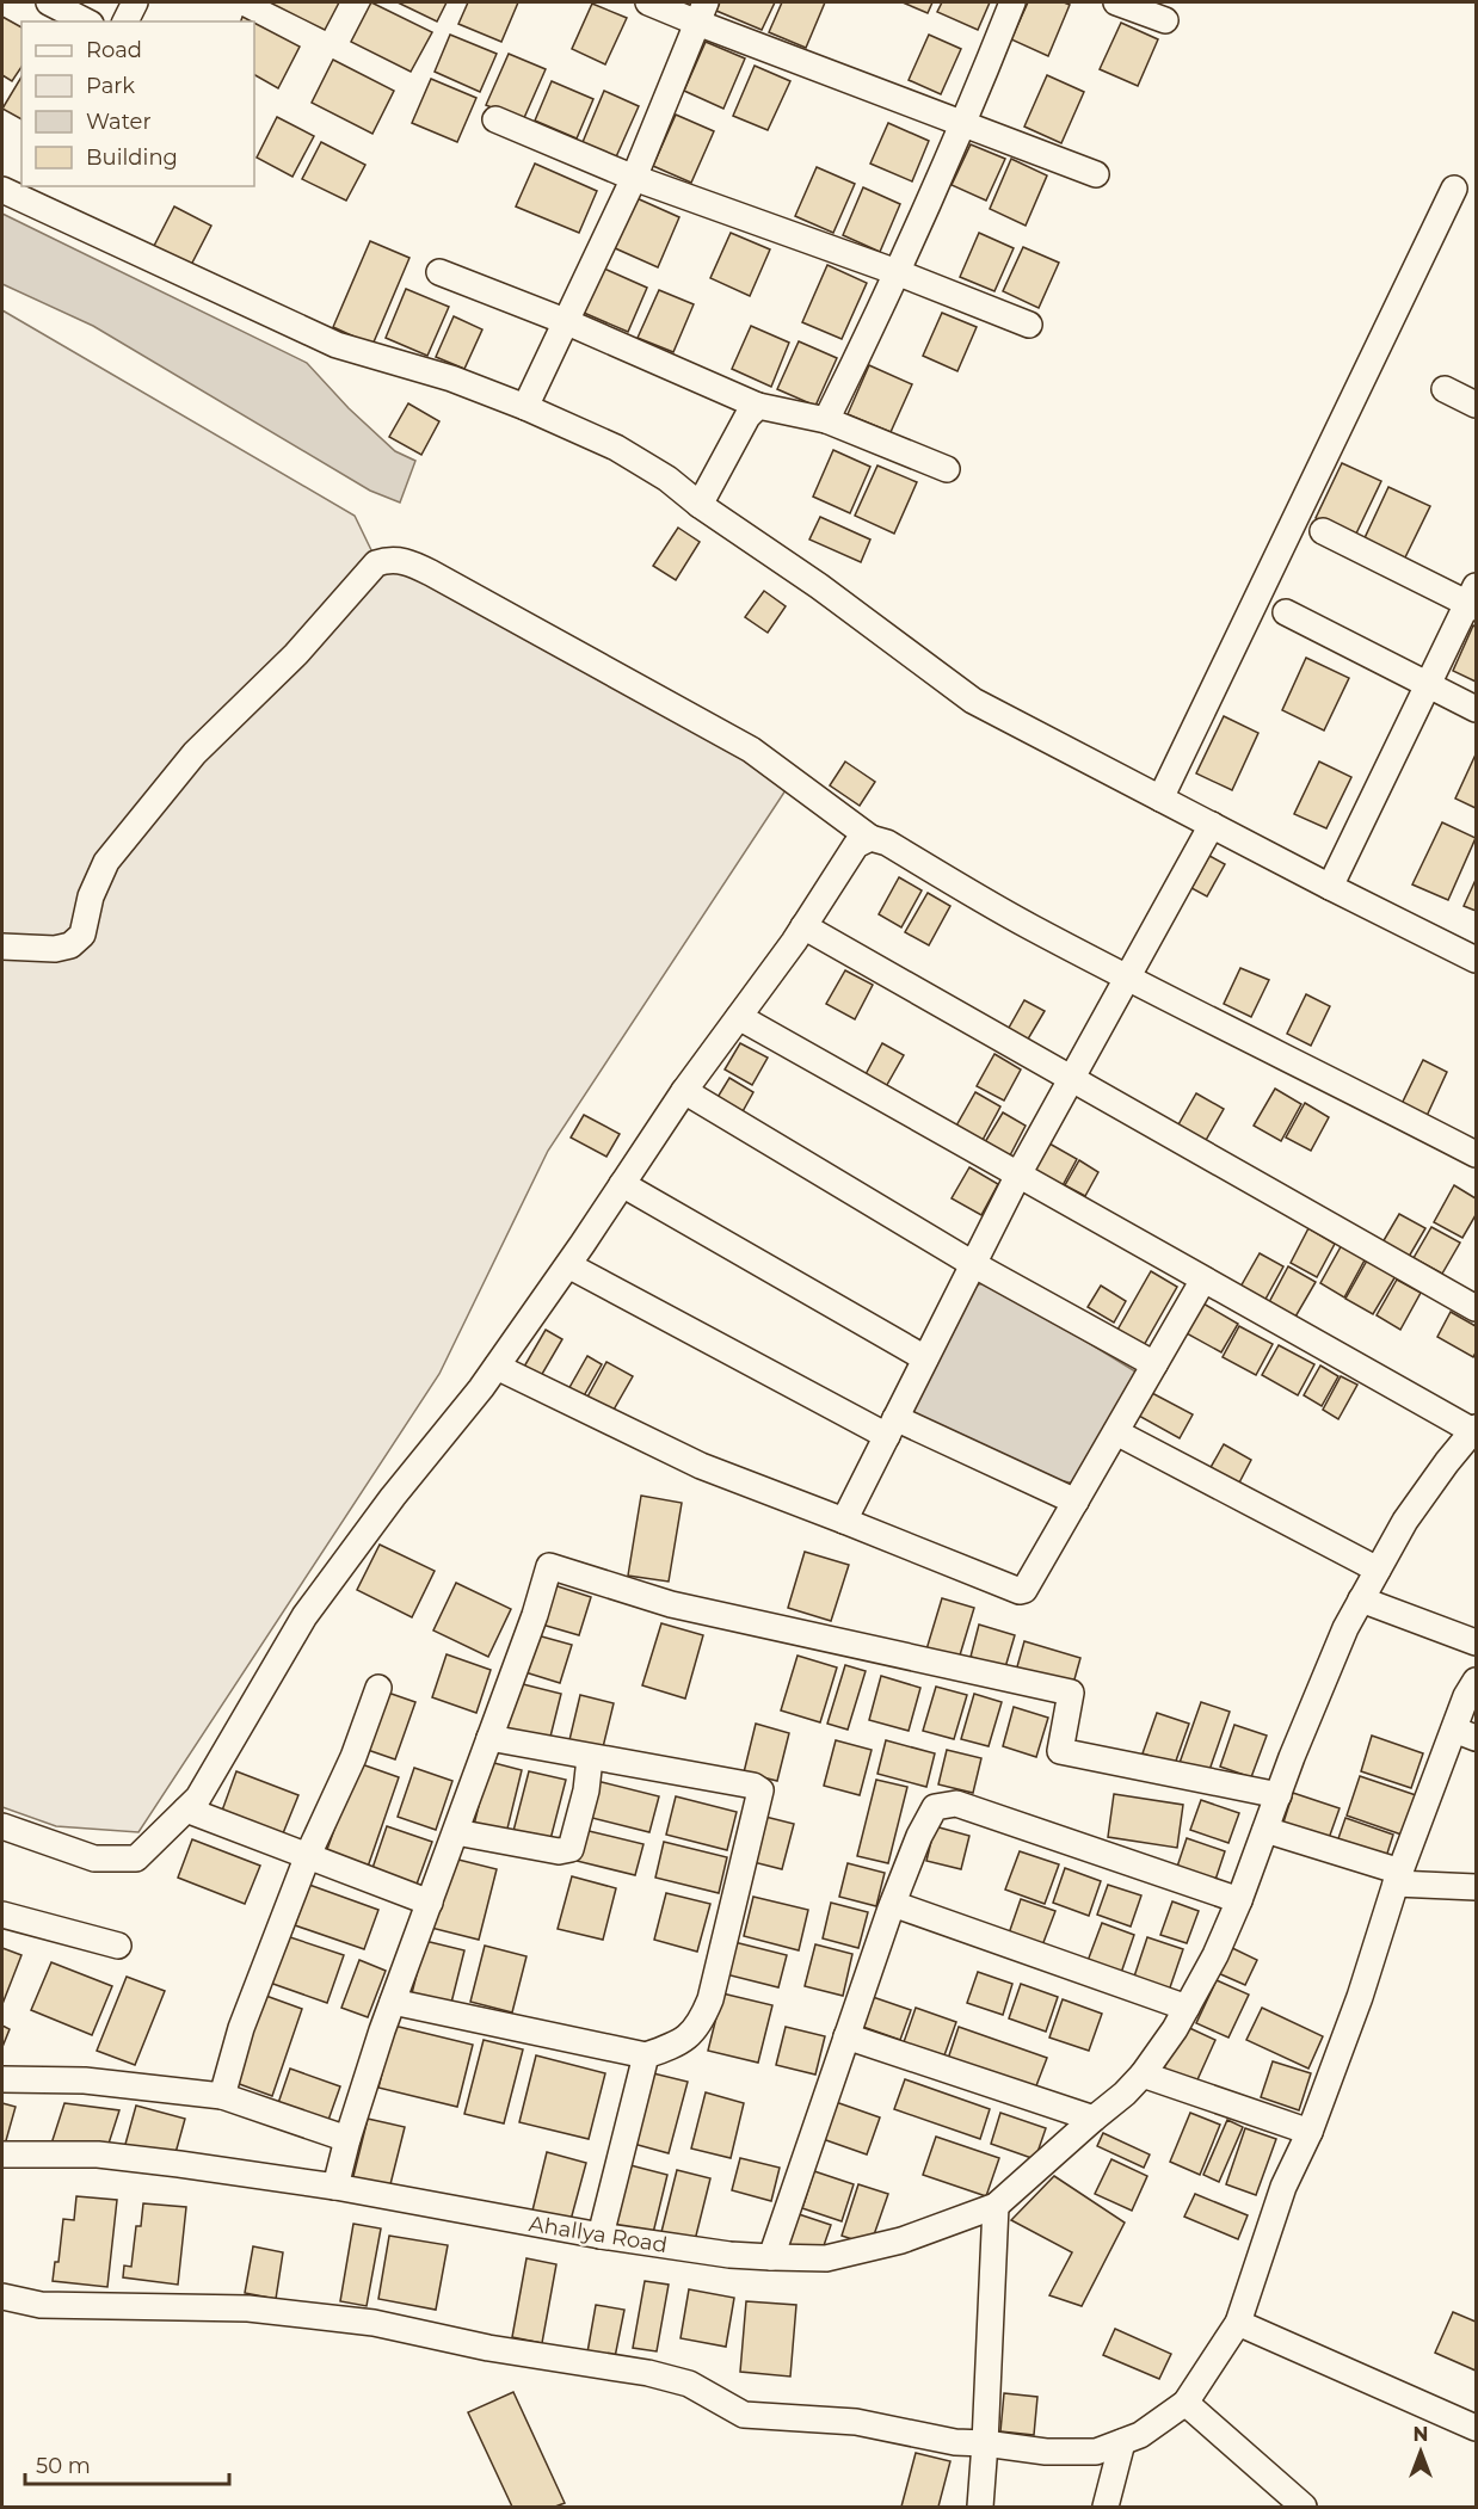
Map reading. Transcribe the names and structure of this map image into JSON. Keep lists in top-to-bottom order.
{
  "streets": {
    "street": ["Ahallya Road"]
  },
  "legend": [
    "Road",
    "Park",
    "Water",
    "Building"
  ],
  "scale_bar": "50 m",
  "north": "top"
}
